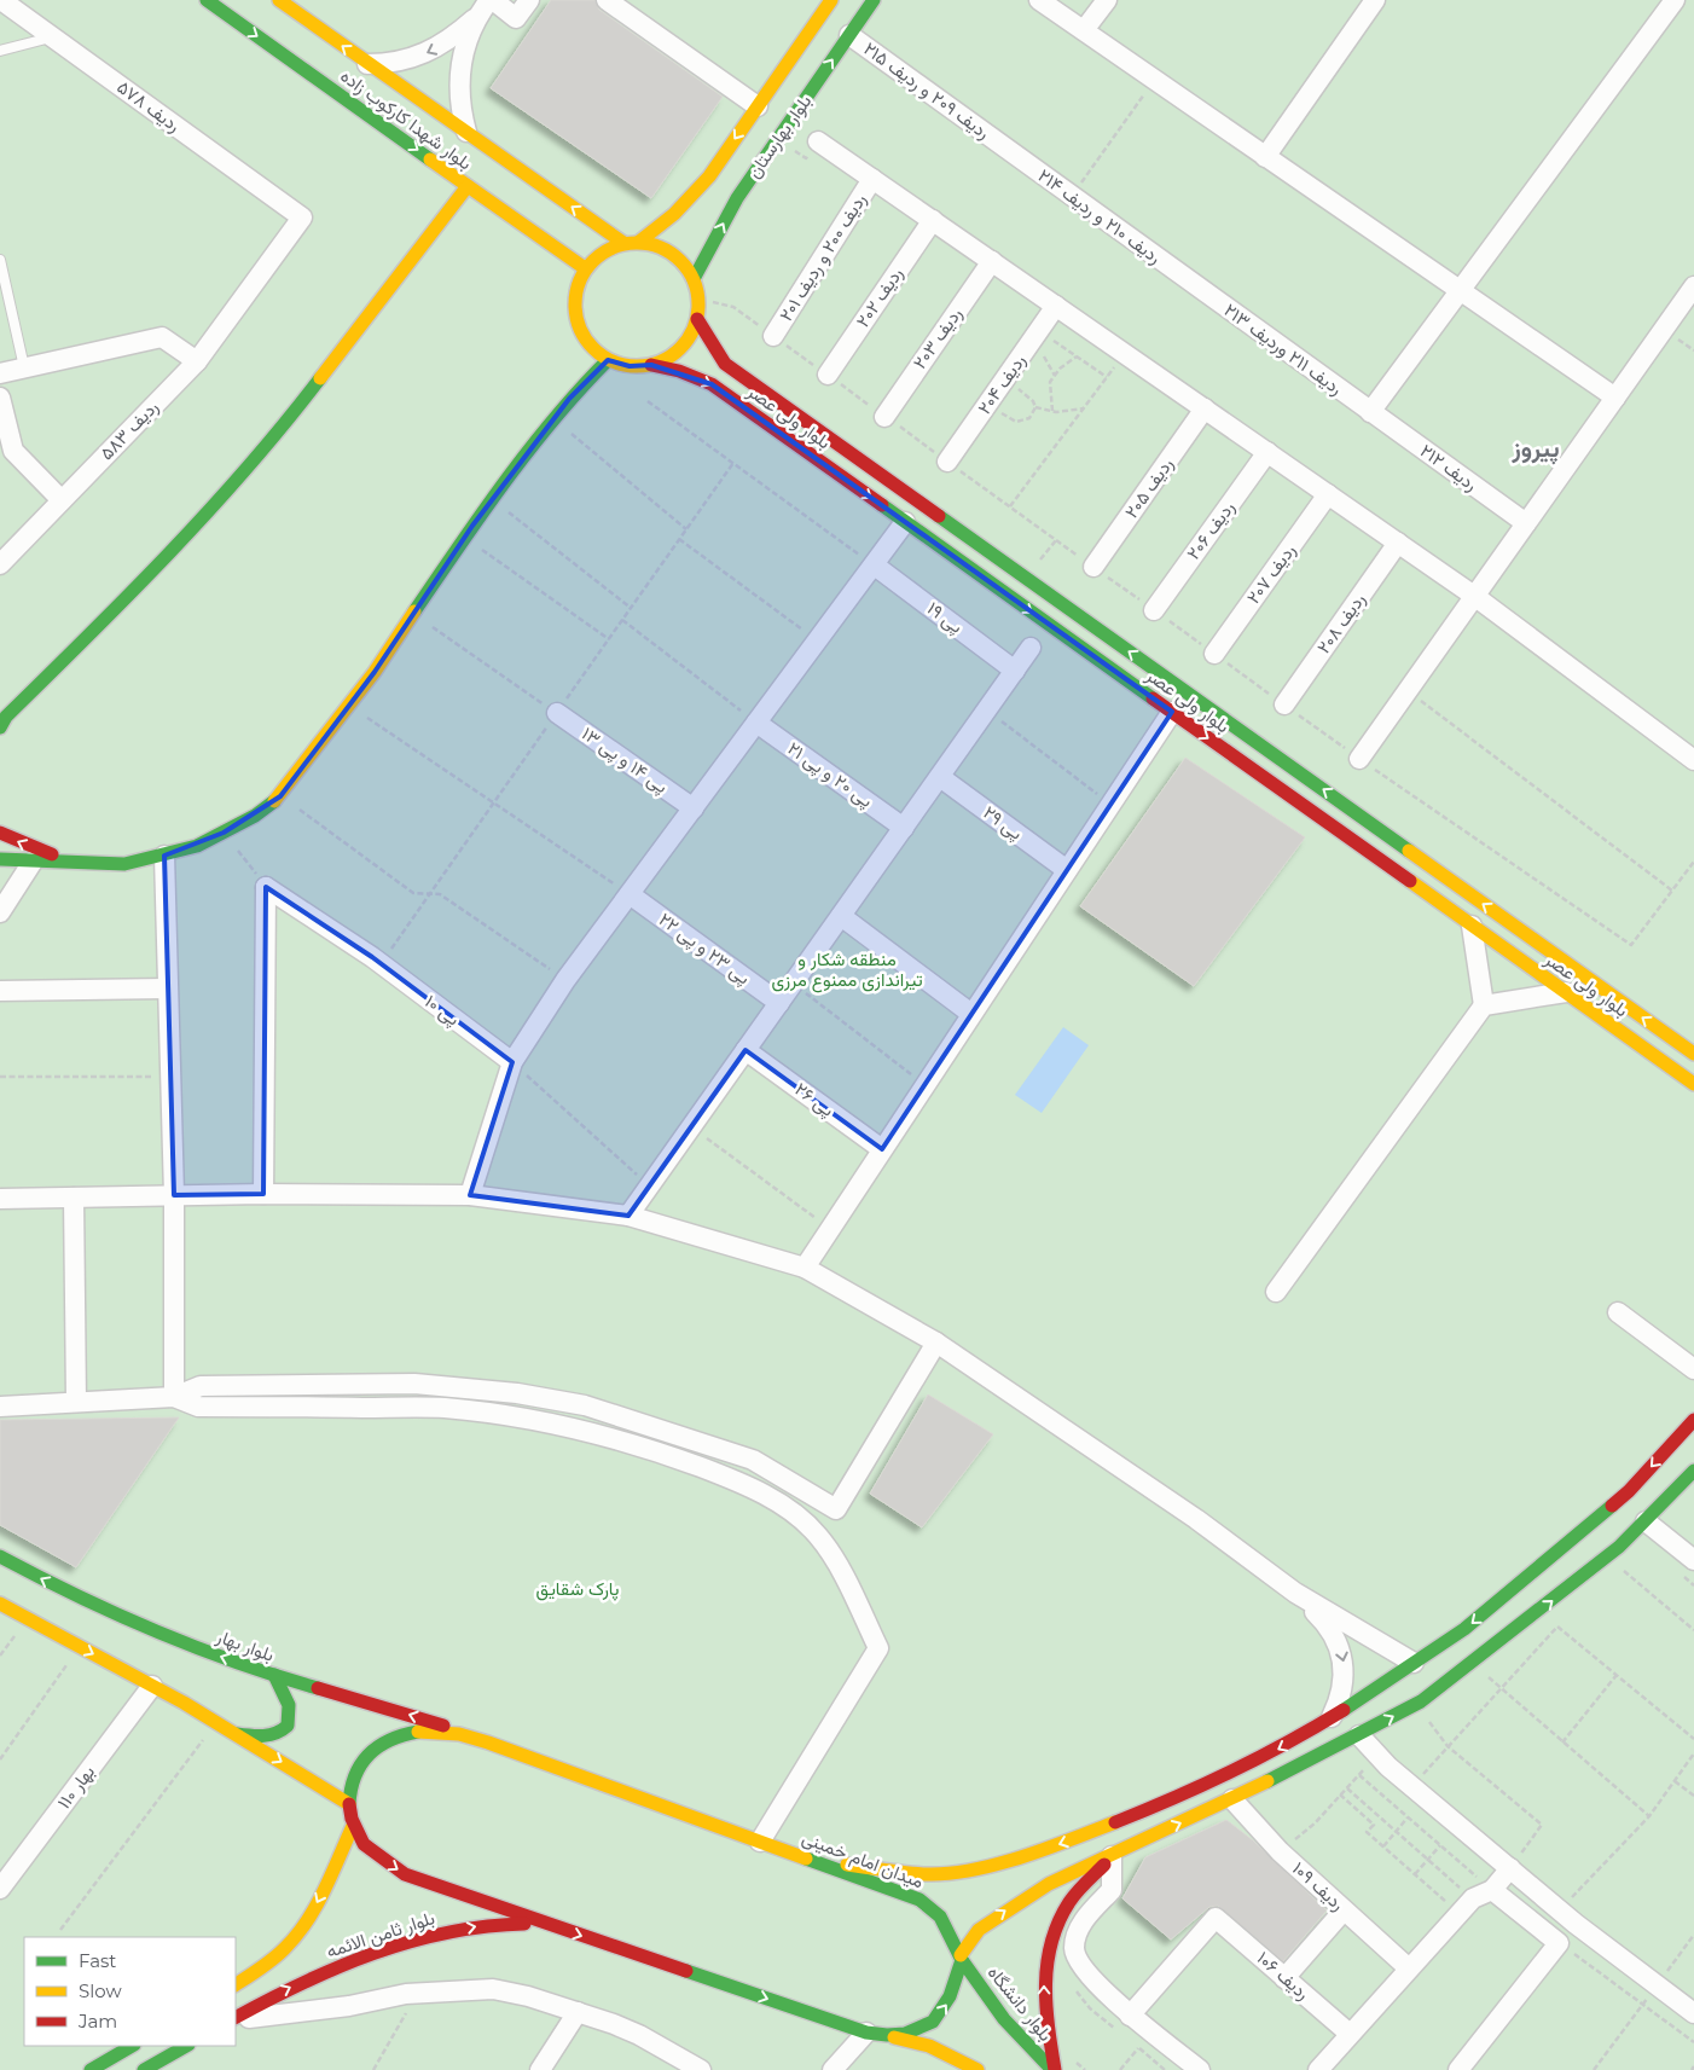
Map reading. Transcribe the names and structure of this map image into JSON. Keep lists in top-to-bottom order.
{
  "streets": {
    "street": [
      "ردیف ۲۰۹ و ردیف ۲۱۵",
      "ردیف ۵۷۸",
      "بلوار شهدا کارکوب زاده",
      "بلوار بهارستان",
      "ردیف ۲۱۰ و ردیف ۲۱۴",
      "ردیف ۲۰۰ و ردیف ۲۰۱",
      "ردیف ۲۰۲",
      "ردیف ۲۰۳",
      "ردیف ۲۱۱ وردیف ۲۱۳",
      "ردیف ۲۰۴",
      "بلوار ولی عصر",
      "ردیف ۵۸۳",
      "ردیف ۲۱۲",
      "ردیف ۲۰۵",
      "ردیف ۲۰۶",
      "ردیف ۲۰۷",
      "پی ۱۹",
      "ردیف ۲۰۸",
      "پی ۱۴ و پی ۱۳",
      "پی ۲۰ و پی ۲۱",
      "پی ۲۹",
      "پی ۲۳ و پی ۲۲",
      "پی ۱۰",
      "پی ۲۶",
      "بلوار بهار",
      "بهار ۱۱۰",
      "میدان امام خمینی",
      "ردیف ۱۰۹",
      "بلوار ثامن الائمه",
      "ردیف ۱۰۶",
      "بلوار دانشگاه"
    ]
  },
  "crossings": [
    ["ردیف ۲۰۹ و ردیف ۲۱۵", "بلوار بهارستان"],
    ["ردیف ۲۰۹ و ردیف ۲۱۵", "ردیف ۲۱۰ و ردیف ۲۱۴"],
    ["ردیف ۵۷۸", "ردیف ۵۸۳"],
    ["بلوار شهدا کارکوب زاده", "بلوار بهارستان"],
    ["بلوار شهدا کارکوب زاده", "بلوار ولی عصر"],
    ["بلوار بهارستان", "بلوار ولی عصر"],
    ["ردیف ۲۱۰ و ردیف ۲۱۴", "ردیف ۲۱۱ وردیف ۲۱۳"],
    ["ردیف ۲۱۱ وردیف ۲۱۳", "ردیف ۲۱۲"],
    ["بلوار بهار", "میدان امام خمینی"],
    ["میدان امام خمینی", "بلوار ثامن الائمه"],
    ["میدان امام خمینی", "بلوار دانشگاه"]
  ],
  "districts": ["پیروز"],
  "parks": ["منطقه شکار و تیراندازی ممنوع مرزی", "پارک شقایق"],
  "legend": ["Fast", "Slow", "Jam"]
}
